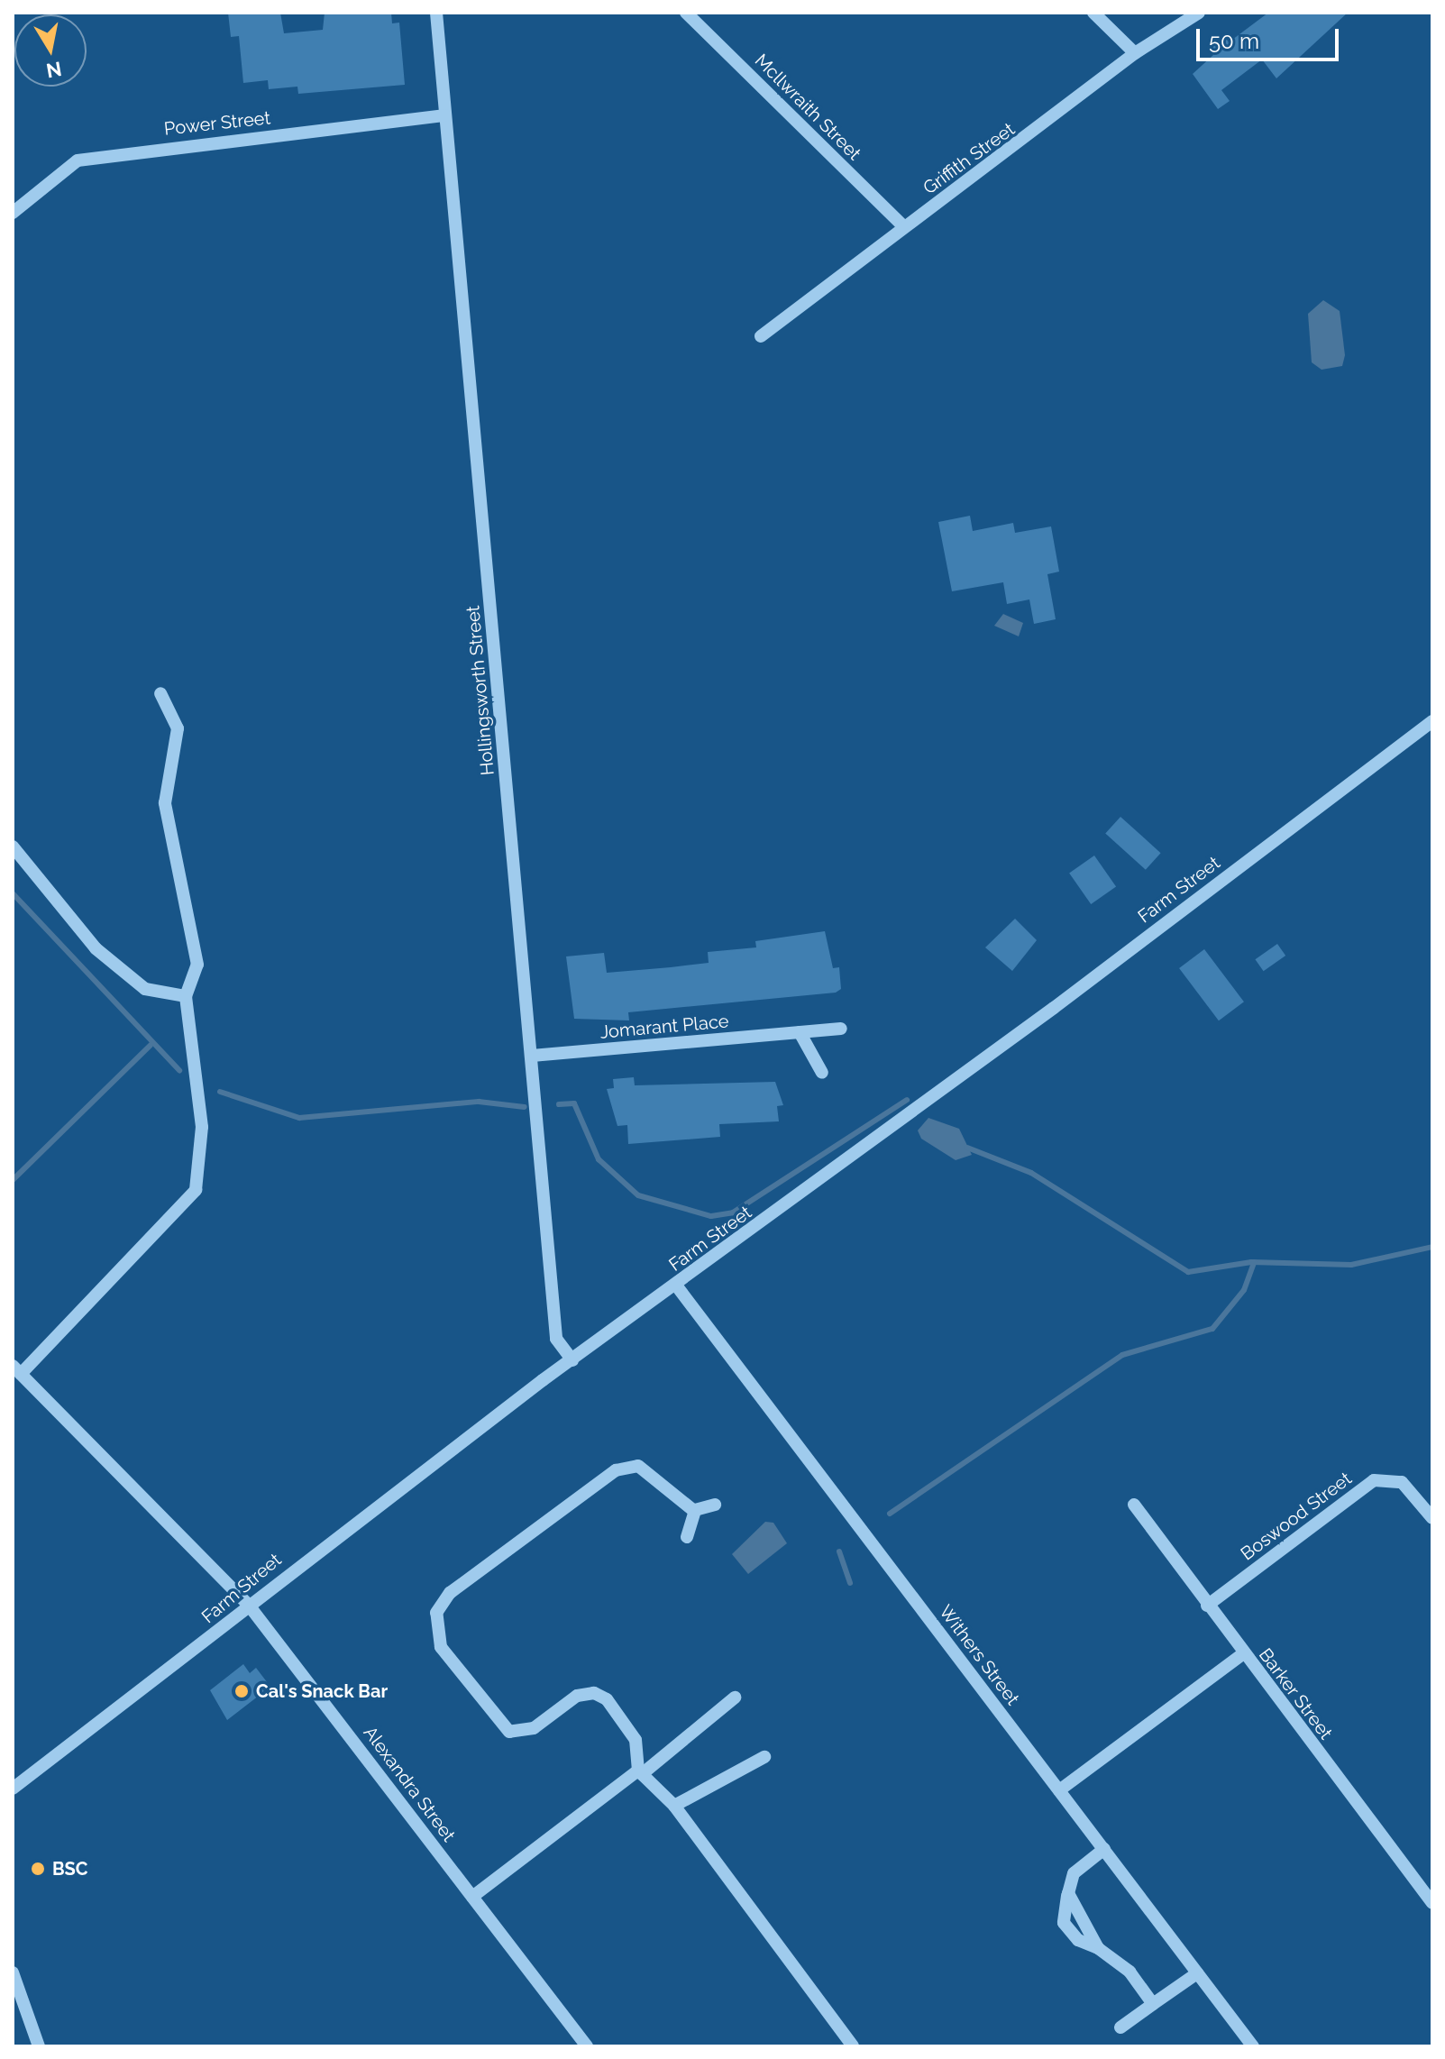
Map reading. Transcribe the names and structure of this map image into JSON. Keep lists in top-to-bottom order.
{
  "streets": {
    "street": [
      "Mcllwraith Street",
      "Power Street",
      "Griffith Street",
      "Hollingsworth Street",
      "Farm Street",
      "Jomarant Place",
      "Boswood Street",
      "Withers Street",
      "Barker Street",
      "Alexandra Street"
    ]
  },
  "crossings": [
    ["Mcllwraith Street", "Griffith Street"],
    ["Power Street", "Hollingsworth Street"],
    ["Hollingsworth Street", "Farm Street"],
    ["Hollingsworth Street", "Jomarant Place"],
    ["Farm Street", "Withers Street"],
    ["Farm Street", "Alexandra Street"],
    ["Boswood Street", "Barker Street"]
  ],
  "places": ["Cal's Snack Bar", "BSC"],
  "scale_bar": "50 m",
  "north": "bottom"
}
